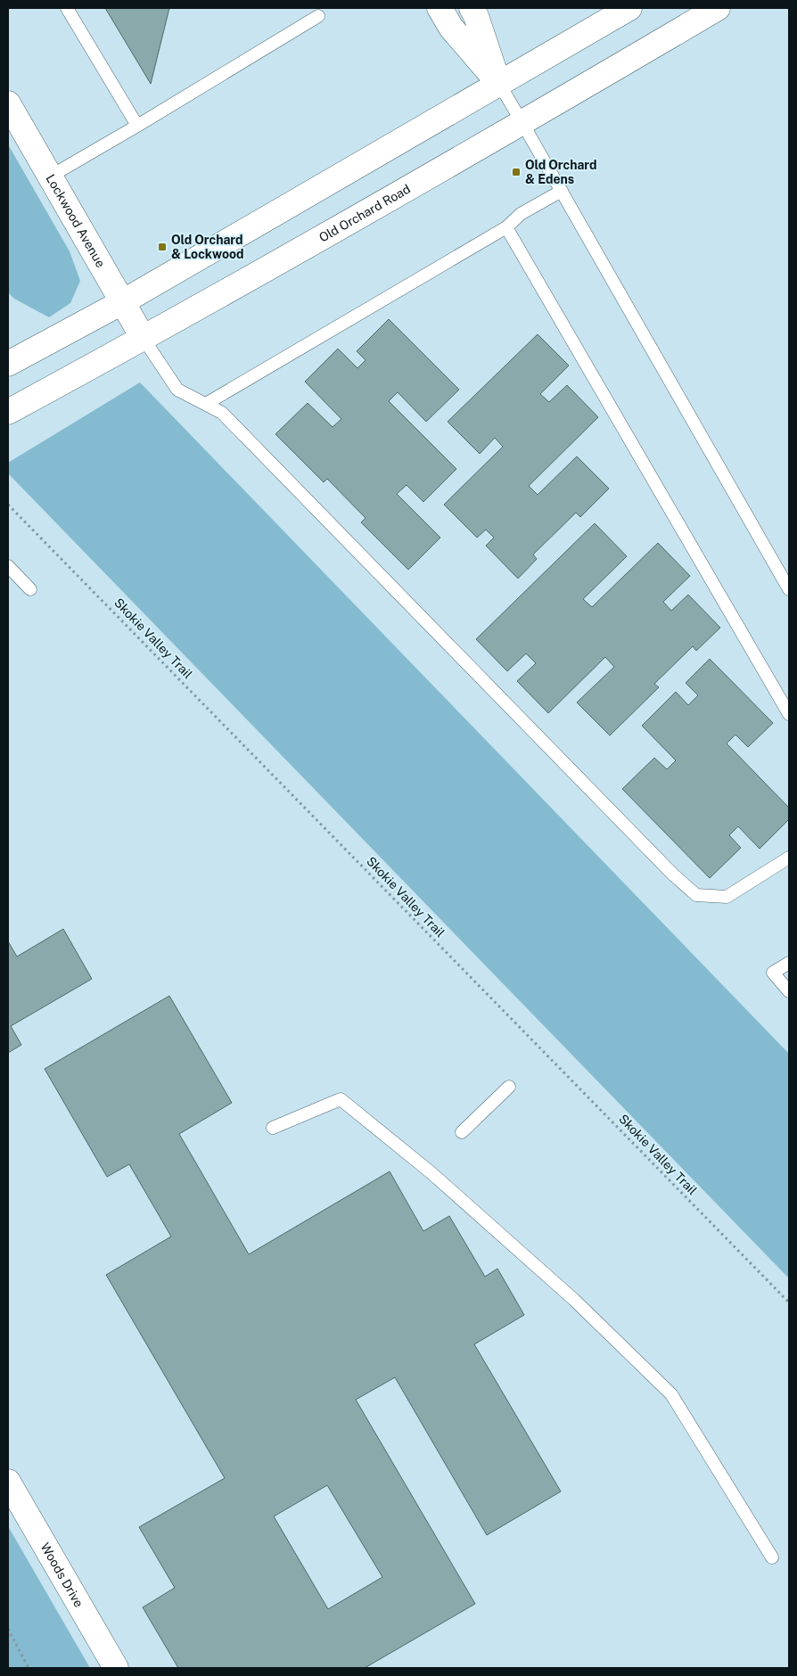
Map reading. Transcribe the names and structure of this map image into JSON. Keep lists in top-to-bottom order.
{
  "streets": {
    "main road": ["Old Orchard Road", "Lockwood Avenue", "Woods Drive"],
    "path": ["Skokie Valley Trail"]
  },
  "crossings": [
    ["Old Orchard Road", "Lockwood Avenue"]
  ],
  "places": {
    "transit": ["Old Orchard & Edens", "Old Orchard & Lockwood"]
  }
}
